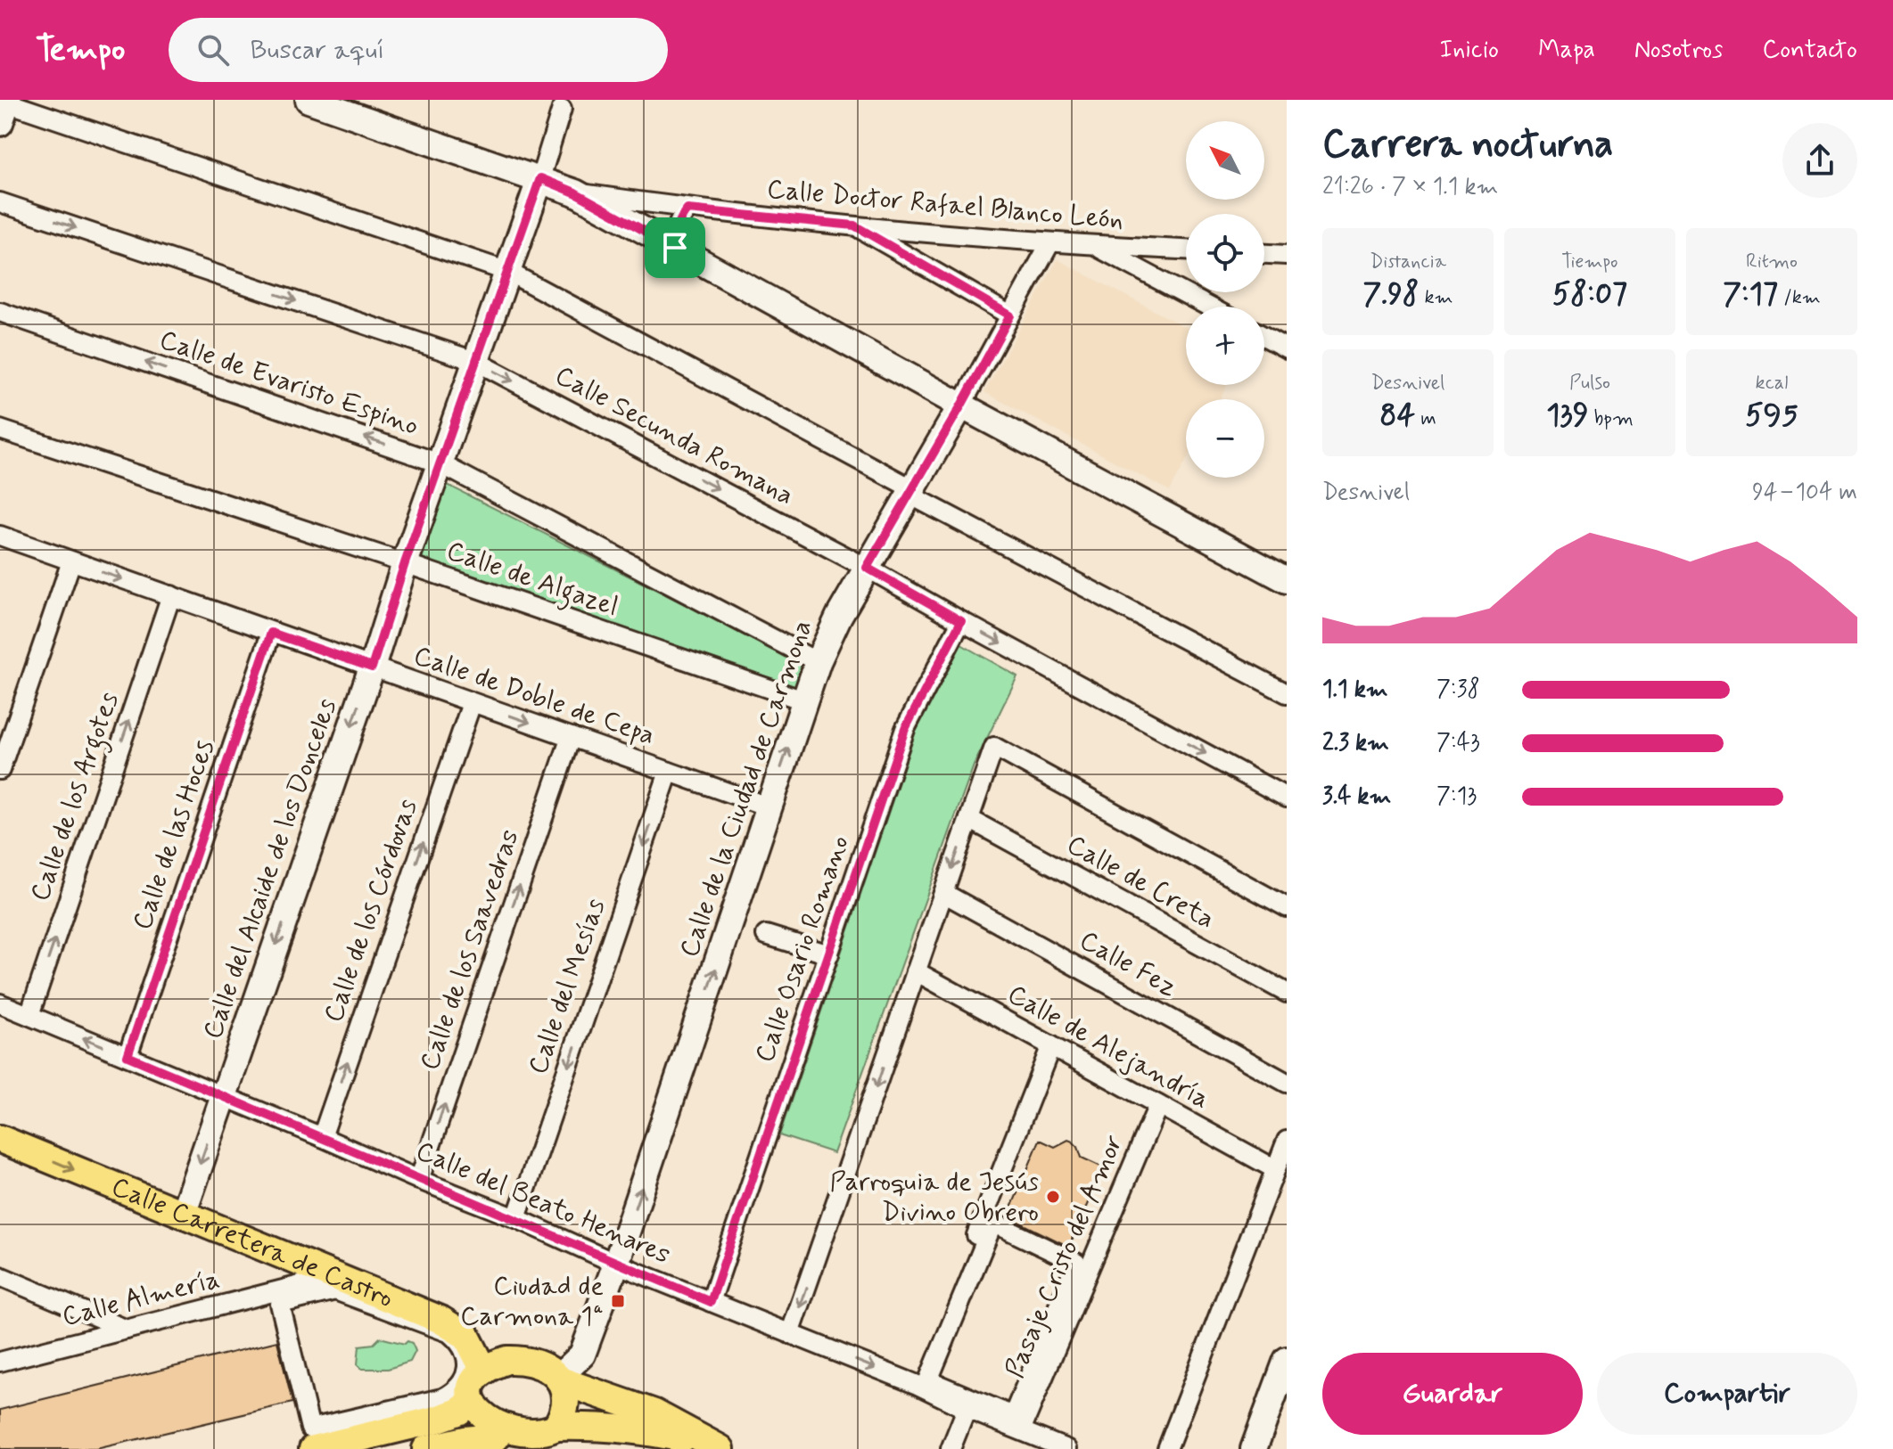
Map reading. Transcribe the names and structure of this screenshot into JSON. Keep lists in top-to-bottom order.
{
  "streets": {
    "main road": ["Calle Carretera de Castro"],
    "street": [
      "Calle Doctor Rafael Blanco León",
      "Calle de Evaristo Espino",
      "Calle Secunda Romana",
      "Calle de Algazel",
      "Calle de Doble de Cepa",
      "Calle de la Ciudad de Carmona",
      "Calle de los Argotes",
      "Calle de las Hoces",
      "Calle del Alcaide de los Donceles",
      "Calle de Creta",
      "Calle de los Córdovas",
      "Calle Osario Romano",
      "Calle de los Saavedras",
      "Calle Fez",
      "Calle del Mesías",
      "Calle de Alejandría",
      "Calle del Beato Henares",
      "Pasaje Cristo del Amor",
      "Calle Almería"
    ]
  },
  "crossings": [
    ["Calle Doctor Rafael Blanco León", "Calle de la Ciudad de Carmona"],
    ["Calle de Evaristo Espino", "Calle de la Ciudad de Carmona"],
    ["Calle de Evaristo Espino", "Calle del Alcaide de los Donceles"],
    ["Calle Secunda Romana", "Calle de la Ciudad de Carmona"],
    ["Calle Secunda Romana", "Calle del Alcaide de los Donceles"],
    ["Calle Secunda Romana", "Calle Osario Romano"],
    ["Calle de Algazel", "Calle de la Ciudad de Carmona"],
    ["Calle de Algazel", "Calle del Alcaide de los Donceles"],
    ["Calle de Doble de Cepa", "Calle de la Ciudad de Carmona"],
    ["Calle de Doble de Cepa", "Calle de los Argotes"],
    ["Calle de Doble de Cepa", "Calle de las Hoces"],
    ["Calle de Doble de Cepa", "Calle del Alcaide de los Donceles"],
    ["Calle de Doble de Cepa", "Calle de los Córdovas"],
    ["Calle de Doble de Cepa", "Calle de los Saavedras"],
    ["Calle de Doble de Cepa", "Calle del Mesías"],
    ["Calle de la Ciudad de Carmona", "Calle del Beato Henares"],
    ["Calle de la Ciudad de Carmona", "Calle Carretera de Castro"],
    ["Calle de los Argotes", "Calle del Beato Henares"],
    ["Calle de las Hoces", "Calle del Beato Henares"],
    ["Calle del Alcaide de los Donceles", "Calle del Beato Henares"],
    ["Calle del Alcaide de los Donceles", "Calle Carretera de Castro"],
    ["Calle de los Córdovas", "Calle del Beato Henares"],
    ["Calle Osario Romano", "Calle del Beato Henares"],
    ["Calle de los Saavedras", "Calle del Beato Henares"],
    ["Calle del Mesías", "Calle del Beato Henares"],
    ["Calle de Alejandría", "Pasaje Cristo del Amor"],
    ["Calle del Beato Henares", "Pasaje Cristo del Amor"],
    ["Calle Carretera de Castro", "Calle Almería"]
  ],
  "one_way": [
    "Calle de Evaristo Espino",
    "Calle del Alcaide de los Donceles",
    "Calle de los Córdovas",
    "Calle de los Saavedras",
    "Calle del Mesías",
    "Calle Carretera de Castro"
  ],
  "places": {
    "other": ["Parroquia de Jesús Divino Obrero"],
    "transit": ["Ciudad de Carmona 1ª"]
  },
  "north": "top left",
  "page": {
    "header": "Tempo",
    "search": "Buscar aquí",
    "nav": [
      "Inicio",
      "Mapa",
      "Nosotros",
      "Contacto"
    ],
    "heading": ["Carrera nocturna", "21:26 · 7 × 1.1 km"],
    "map_buttons": ["+", "−"],
    "stats": [
      ["Distancia", "7.98 km"],
      ["Tiempo", "58:07"],
      ["Ritmo", "7:17 /km"],
      ["Desnivel", "84 m"],
      ["Pulso", "139 bpm"],
      ["kcal", "595"]
    ],
    "chart": ["Desnivel", "94–104 m"],
    "list": [
      {
        "name": "1.1 km",
        "note": "7:38"
      },
      {
        "name": "2.3 km",
        "note": "7:43"
      },
      {
        "name": "3.4 km",
        "note": "7:13"
      }
    ],
    "buttons": ["Guardar", "Compartir"]
  }
}
